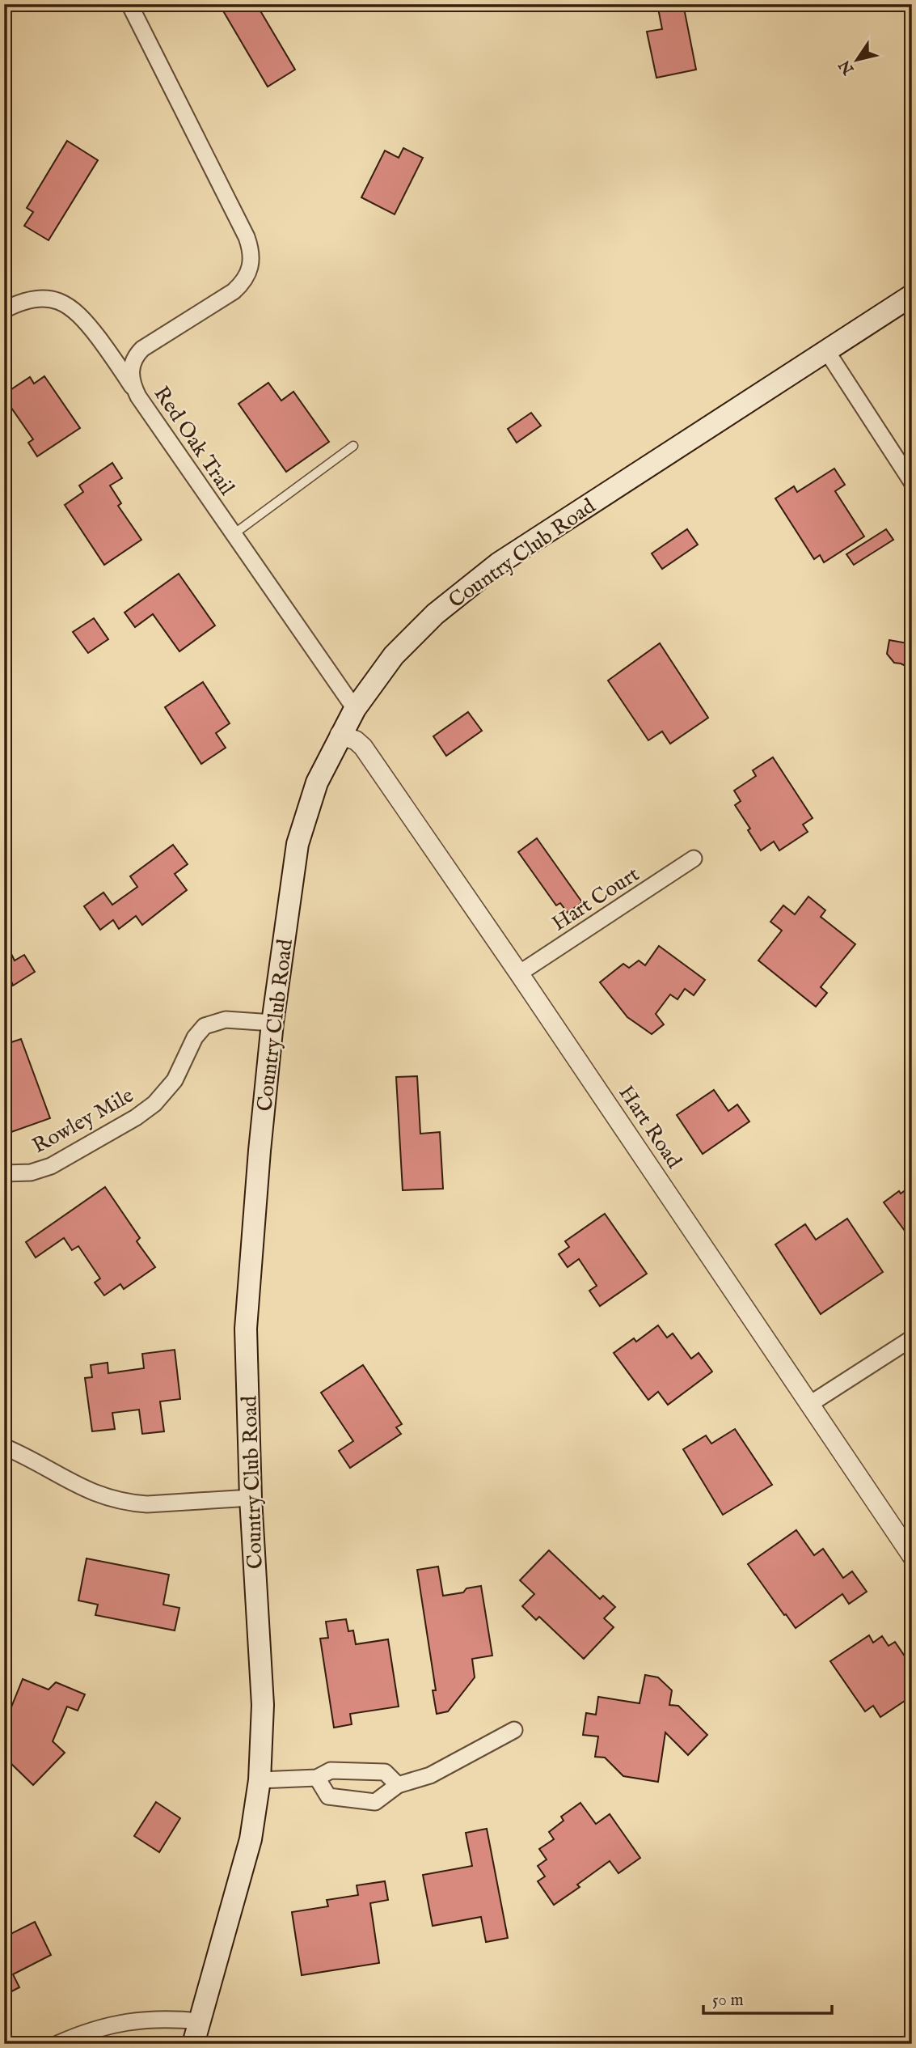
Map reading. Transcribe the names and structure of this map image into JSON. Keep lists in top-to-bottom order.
{
  "streets": {
    "main road": ["Country Club Road"],
    "street": [
      "Red Oak Trail",
      "Hart Court",
      "Rowley Mile",
      "Hart Road"
    ]
  },
  "crossings": [
    ["Red Oak Trail", "Country Club Road"],
    ["Country Club Road", "Rowley Mile"],
    ["Country Club Road", "Hart Road"],
    ["Hart Court", "Hart Road"]
  ],
  "scale_bar": "50 m",
  "north": "bottom left"
}
